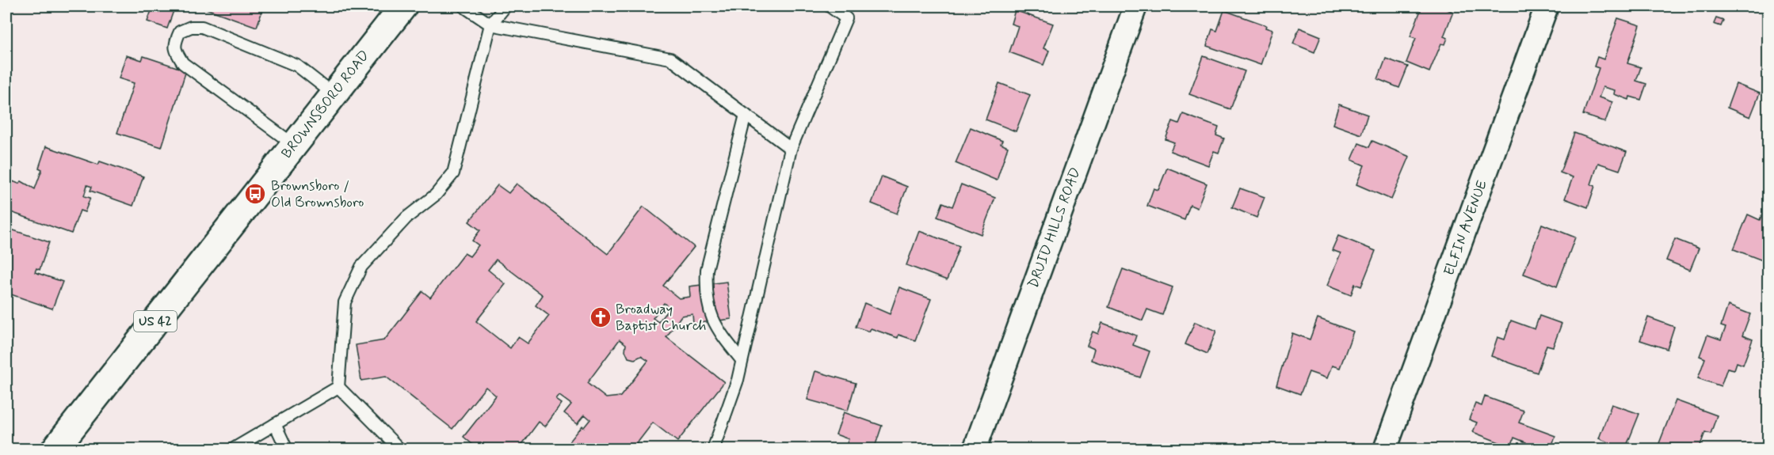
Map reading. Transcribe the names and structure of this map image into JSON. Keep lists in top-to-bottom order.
{
  "streets": {
    "main road": ["BROWNSBORO ROAD", "US 42"],
    "street": ["DRUID HILLS ROAD", "ELFIN AVENUE"]
  },
  "places": {
    "bus stop": ["Brownsboro / Old Brownsboro"],
    "church": ["Broadway Baptist Church"]
  }
}
